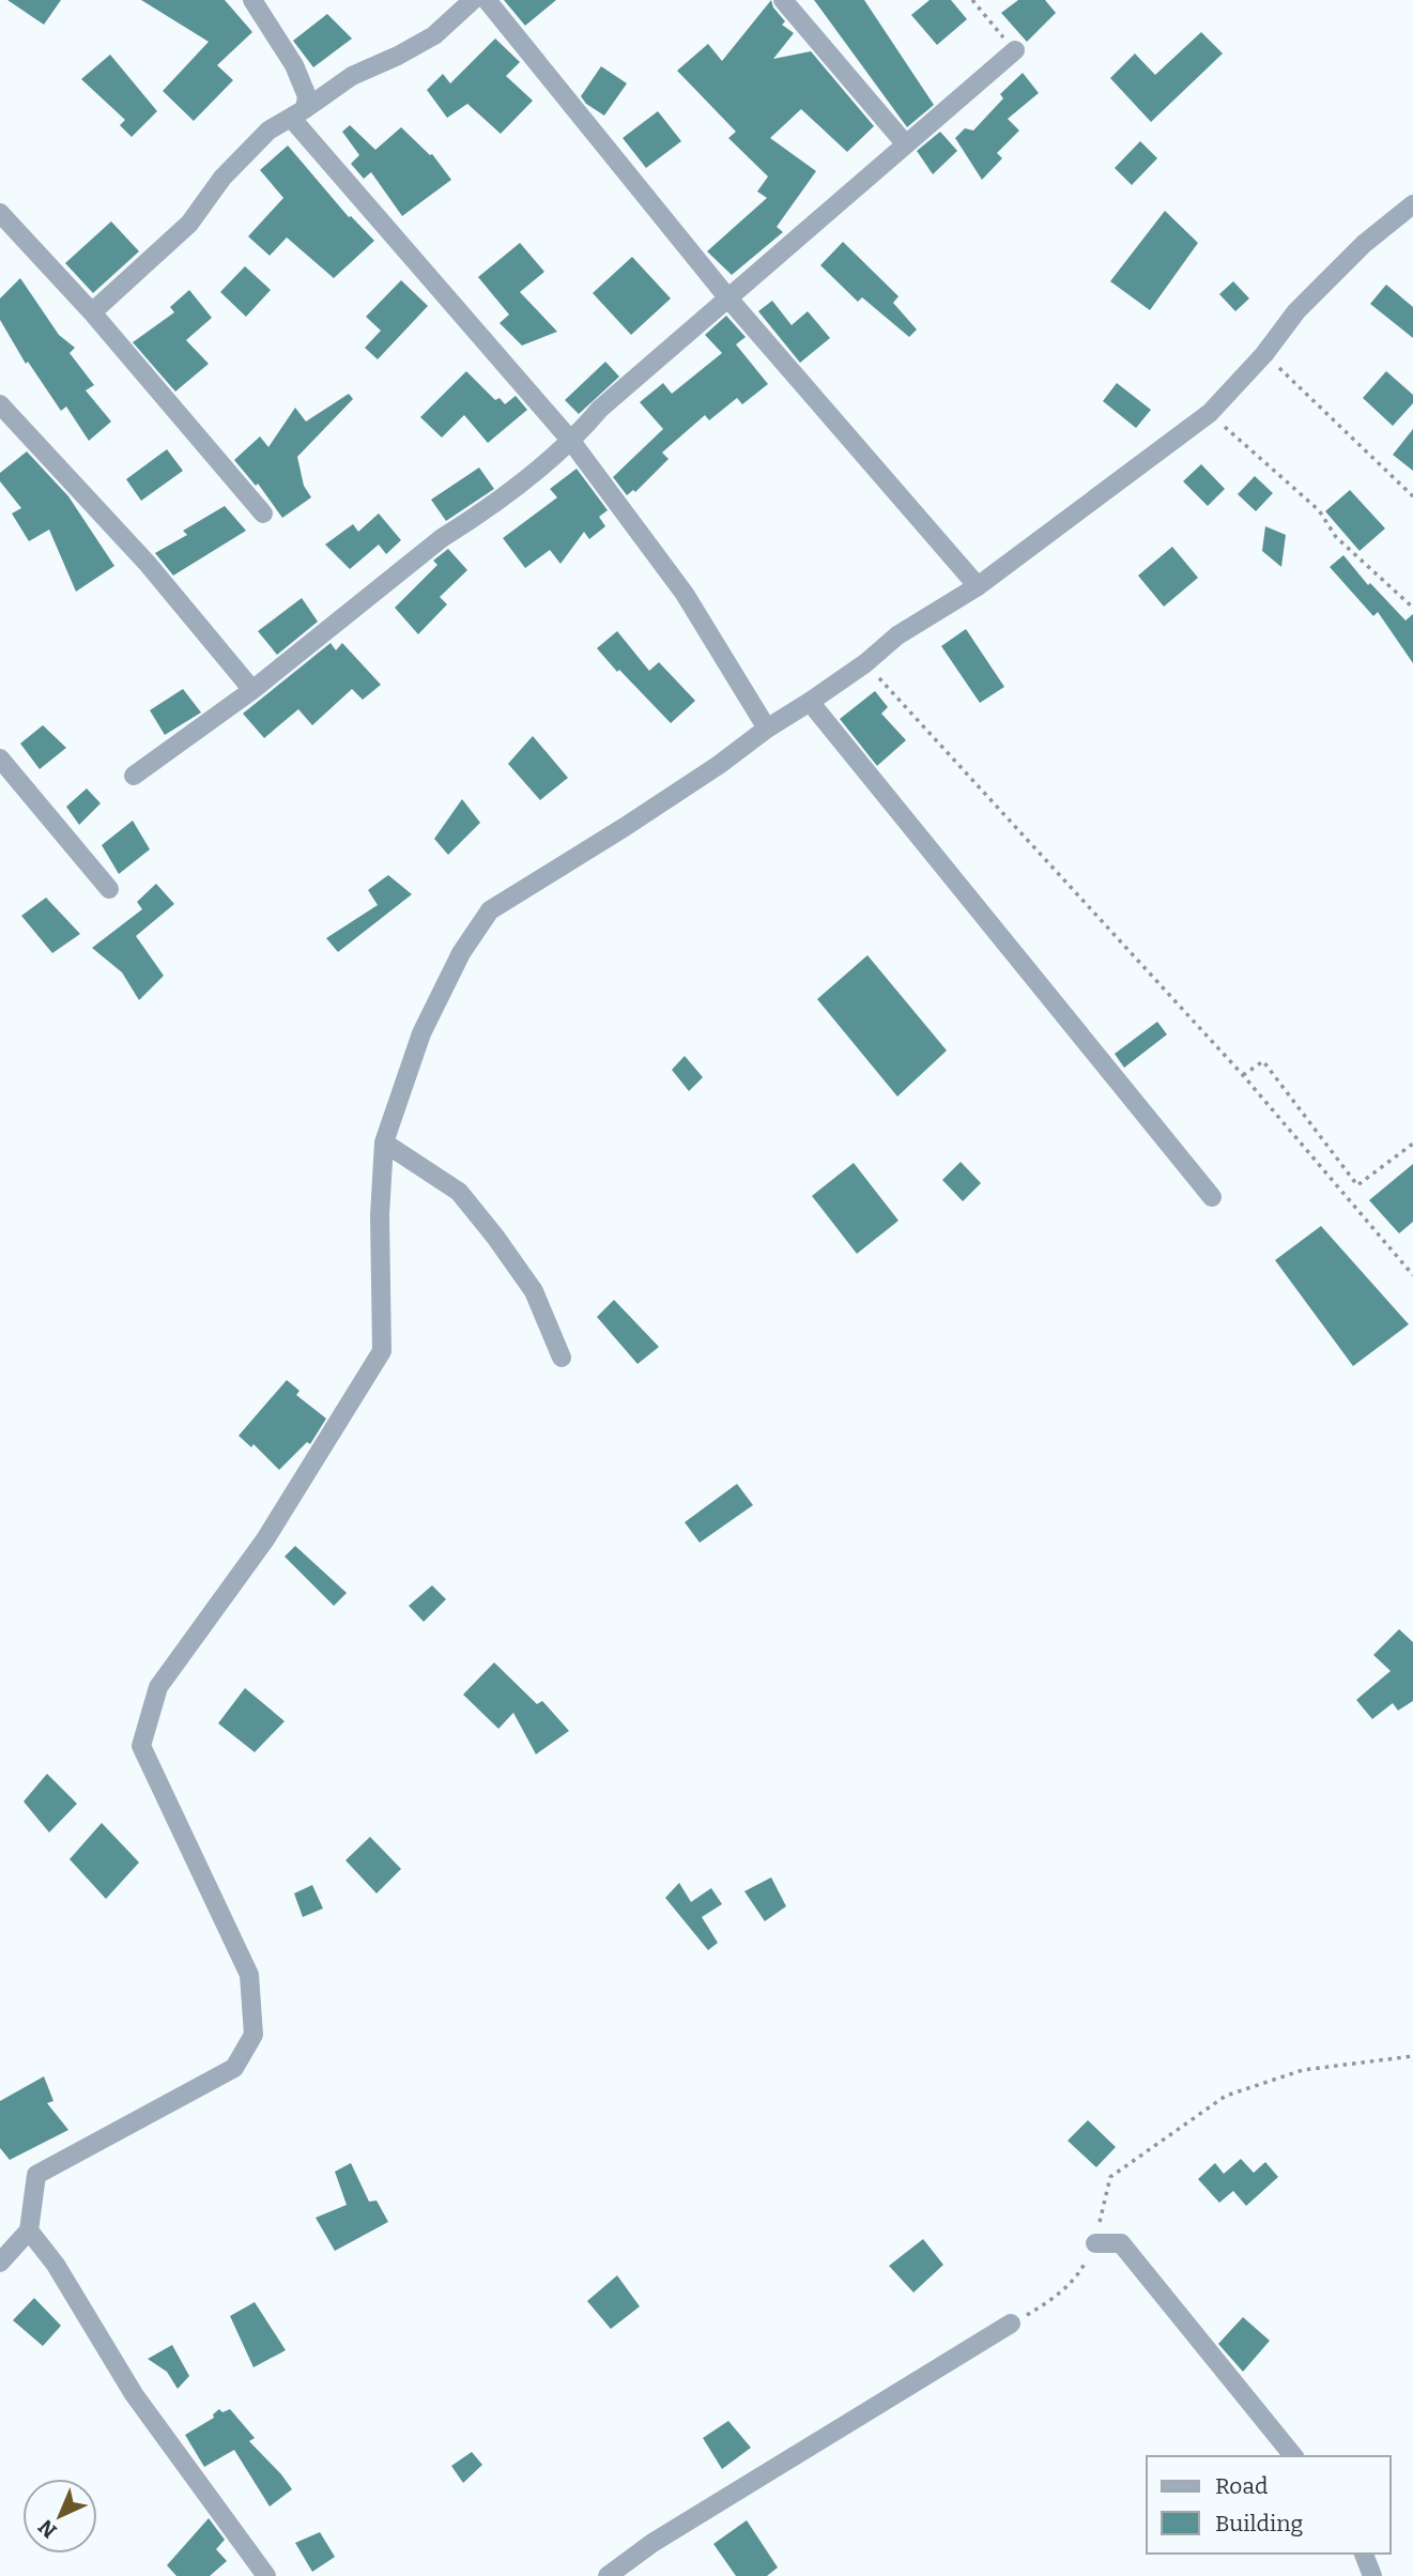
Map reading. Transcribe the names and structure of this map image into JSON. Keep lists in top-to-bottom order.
{
  "legend": ["Road", "Building"],
  "north": "bottom left"
}
